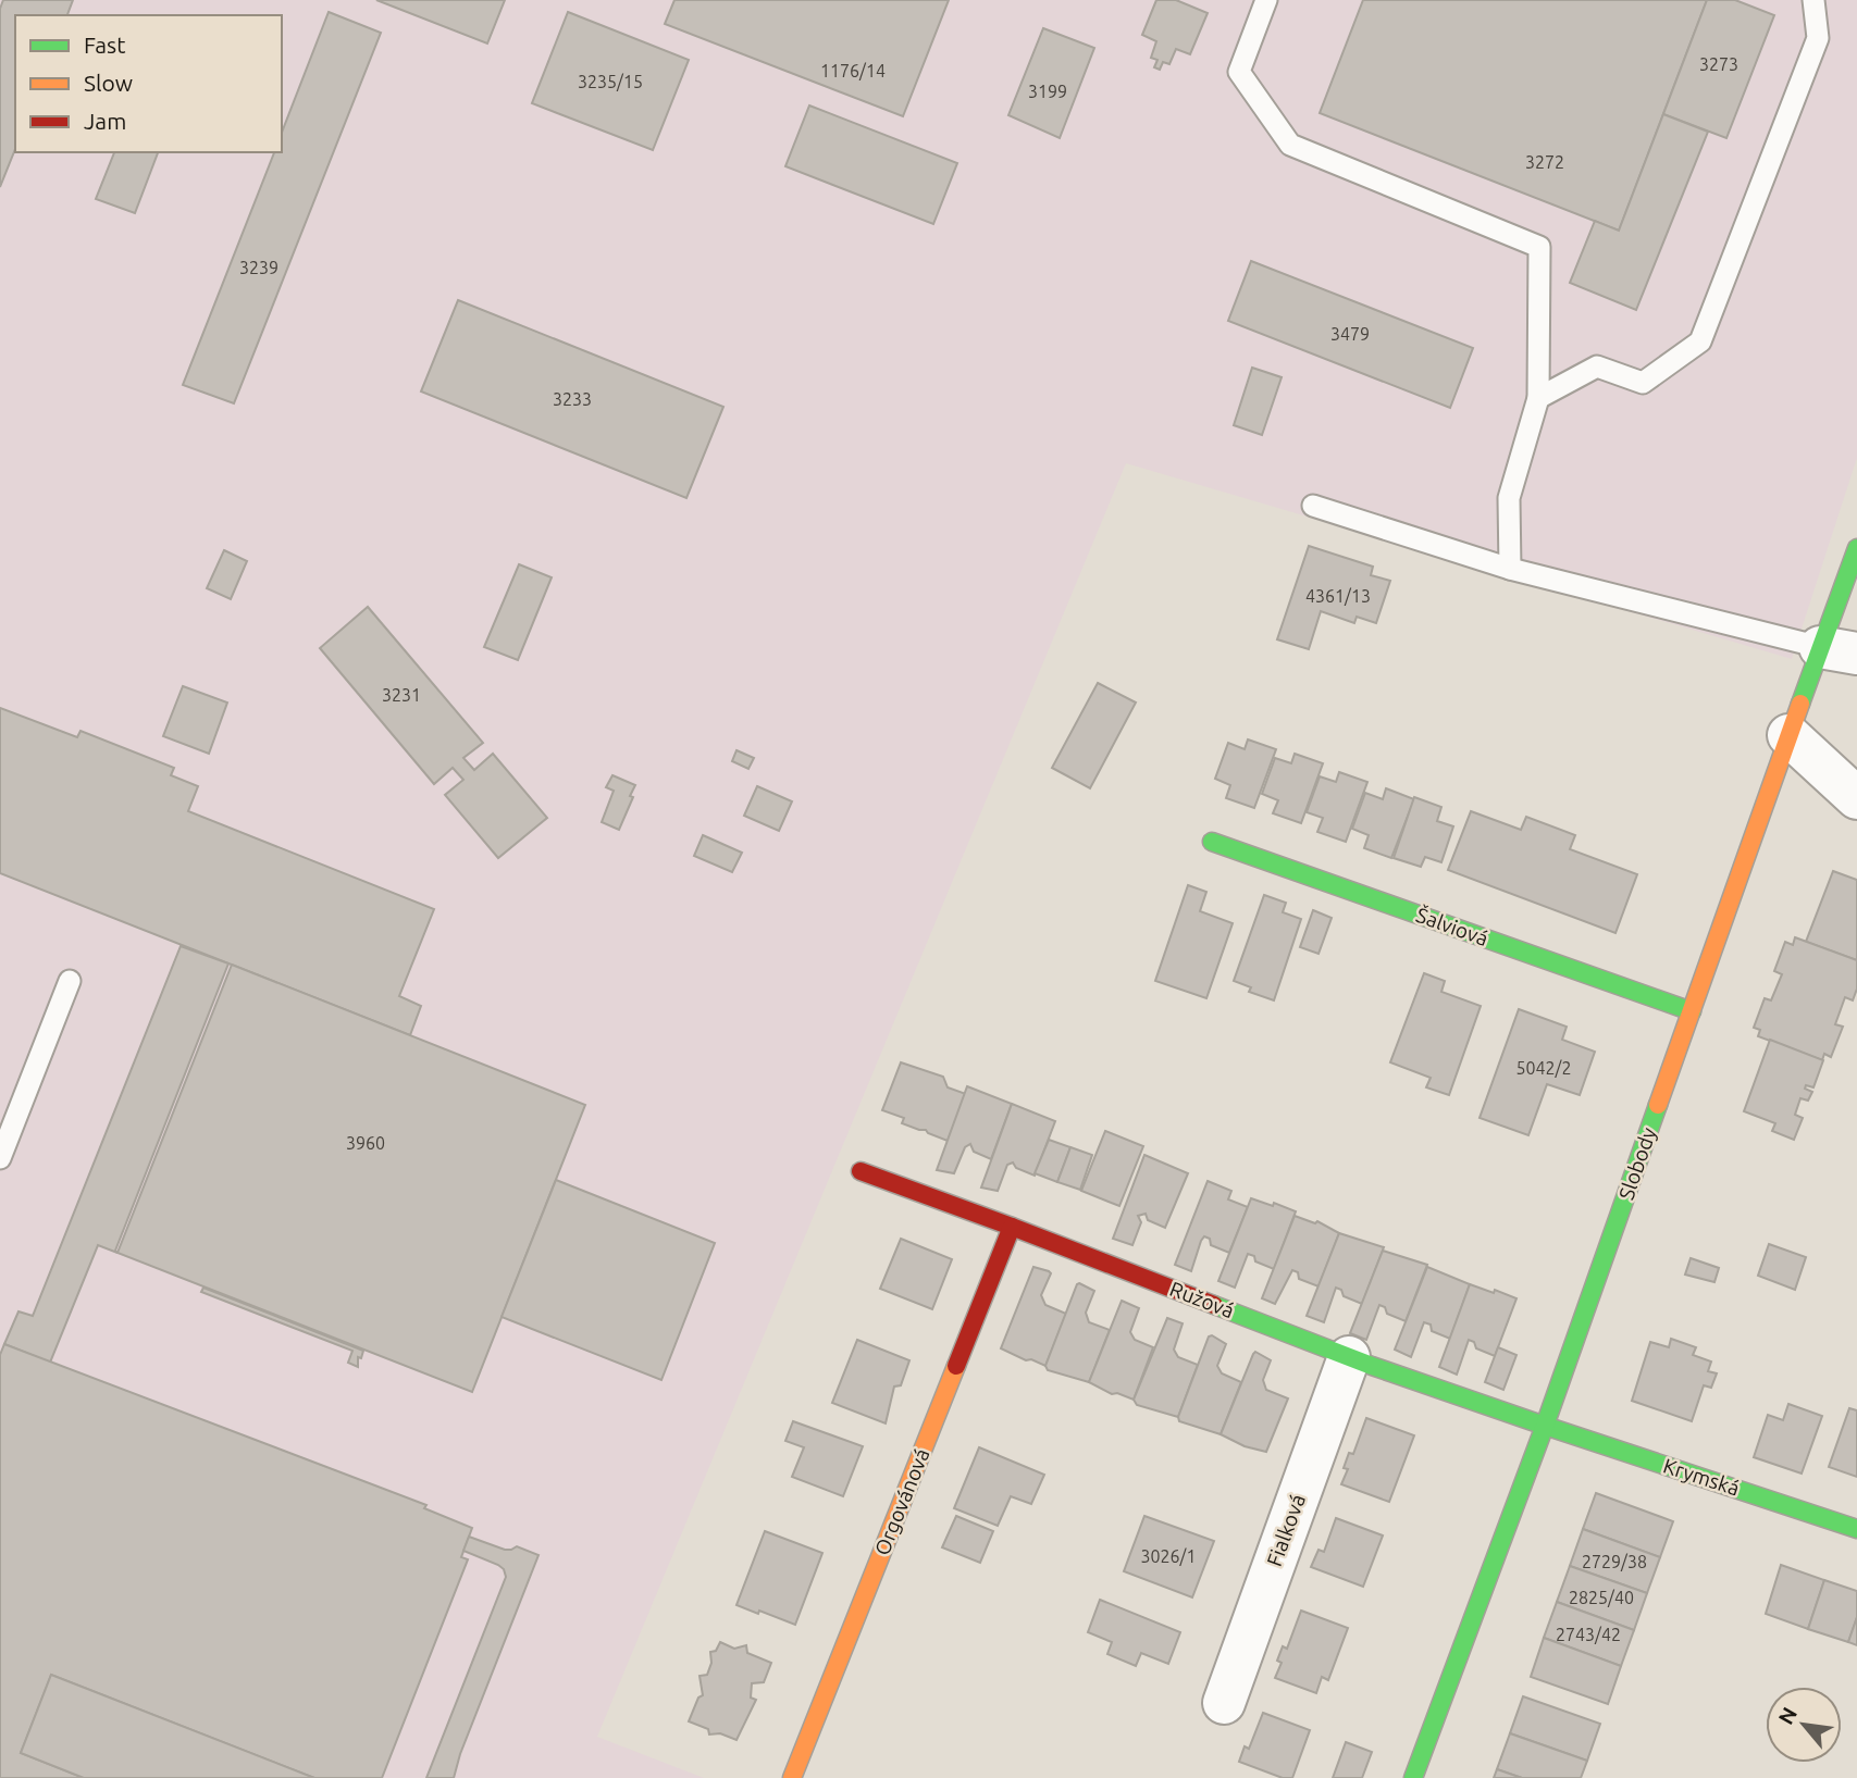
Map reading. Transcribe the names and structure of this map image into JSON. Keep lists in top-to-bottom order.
{
  "streets": {
    "street": [
      "Šalviová",
      "Slobody",
      "Ružová",
      "Krymská",
      "Orgovánová",
      "Fialková"
    ]
  },
  "crossings": [
    ["Šalviová", "Slobody"],
    ["Slobody", "Ružová"],
    ["Slobody", "Krymská"],
    ["Ružová", "Krymská"],
    ["Ružová", "Orgovánová"],
    ["Ružová", "Fialková"]
  ],
  "house_numbers": [
    "3273",
    "1176/14",
    "3235/15",
    "3199",
    "3272",
    "3239",
    "3479",
    "3233",
    "4361/13",
    "3231",
    "5042/2",
    "3960",
    "3026/1",
    "2729/38",
    "2825/40",
    "2743/42"
  ],
  "legend": ["Fast", "Slow", "Jam"],
  "north": "top left"
}
